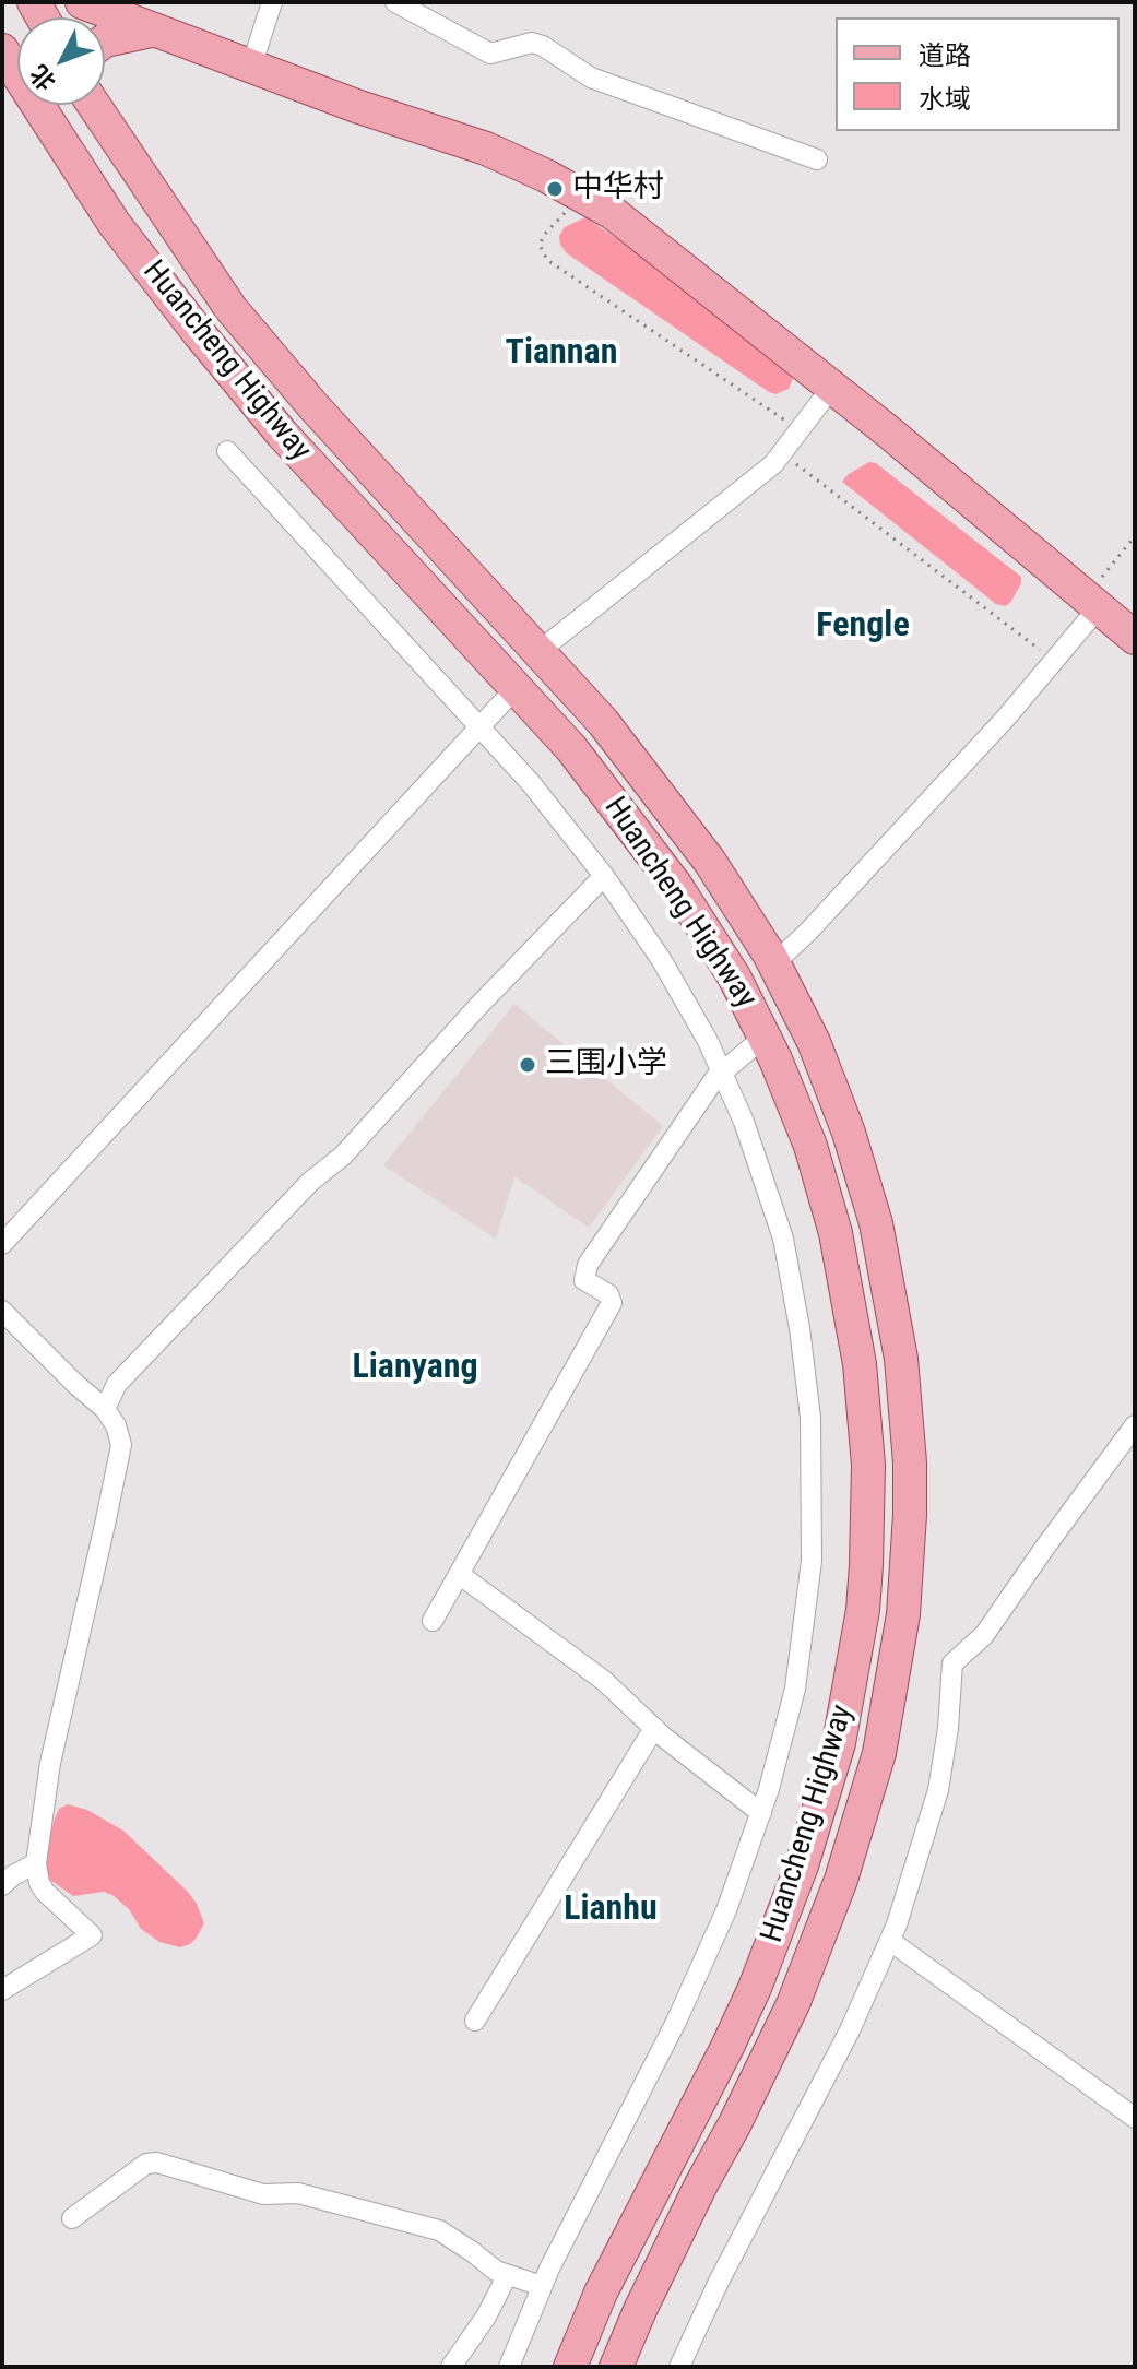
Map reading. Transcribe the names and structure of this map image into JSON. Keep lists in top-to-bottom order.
{
  "streets": {
    "main road": ["Huancheng Highway"]
  },
  "districts": [
    "Tiannan",
    "Fengle",
    "Lianyang",
    "Lianhu"
  ],
  "places": ["中华村", "三围小学"],
  "legend": ["道路", "水域"],
  "north": "bottom left"
}
